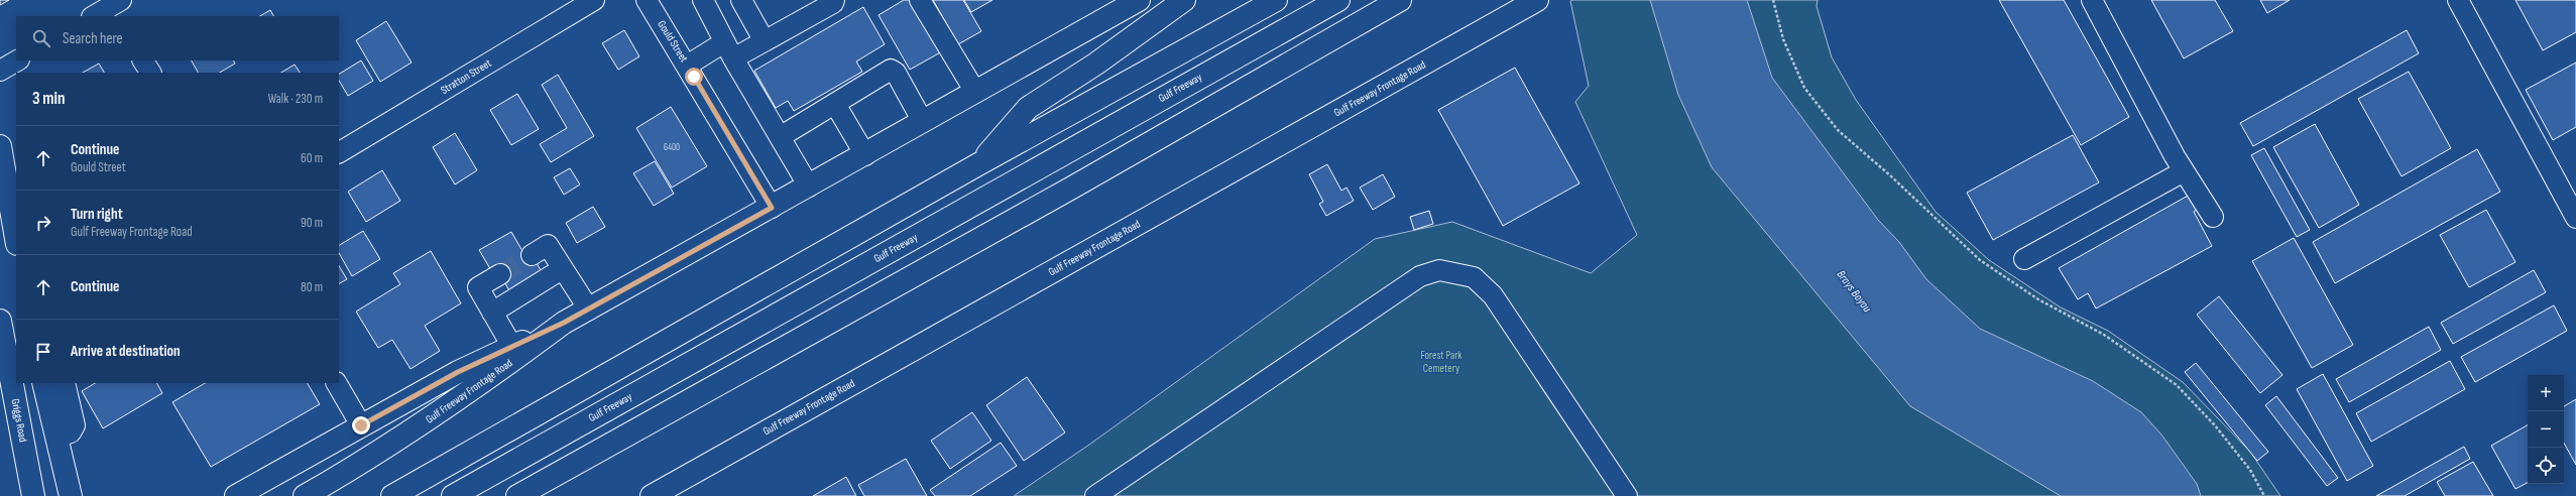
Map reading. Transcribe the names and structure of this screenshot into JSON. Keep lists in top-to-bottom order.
{
  "streets": {
    "main road": ["Gulf Freeway", "Gulf Freeway Frontage Road", "Griggs Road"],
    "street": ["Gould Street", "Stratton Street"]
  },
  "crossings": [
    ["Gould Street", "Gulf Freeway Frontage Road"]
  ],
  "water": ["Brays Bayou"],
  "parks": ["Forest Park Cemetery"],
  "house_numbers": ["6400"],
  "page": {
    "search": "Search here",
    "heading": ["3 min", "Walk · 230 m"],
    "list": [
      ["Continue", "Gould Street", "60 m"],
      ["Turn right", "Gulf Freeway Frontage Road", "90 m"],
      ["Continue", "80 m"],
      "Arrive at destination"
    ],
    "map_buttons": ["+", "−"]
  }
}
